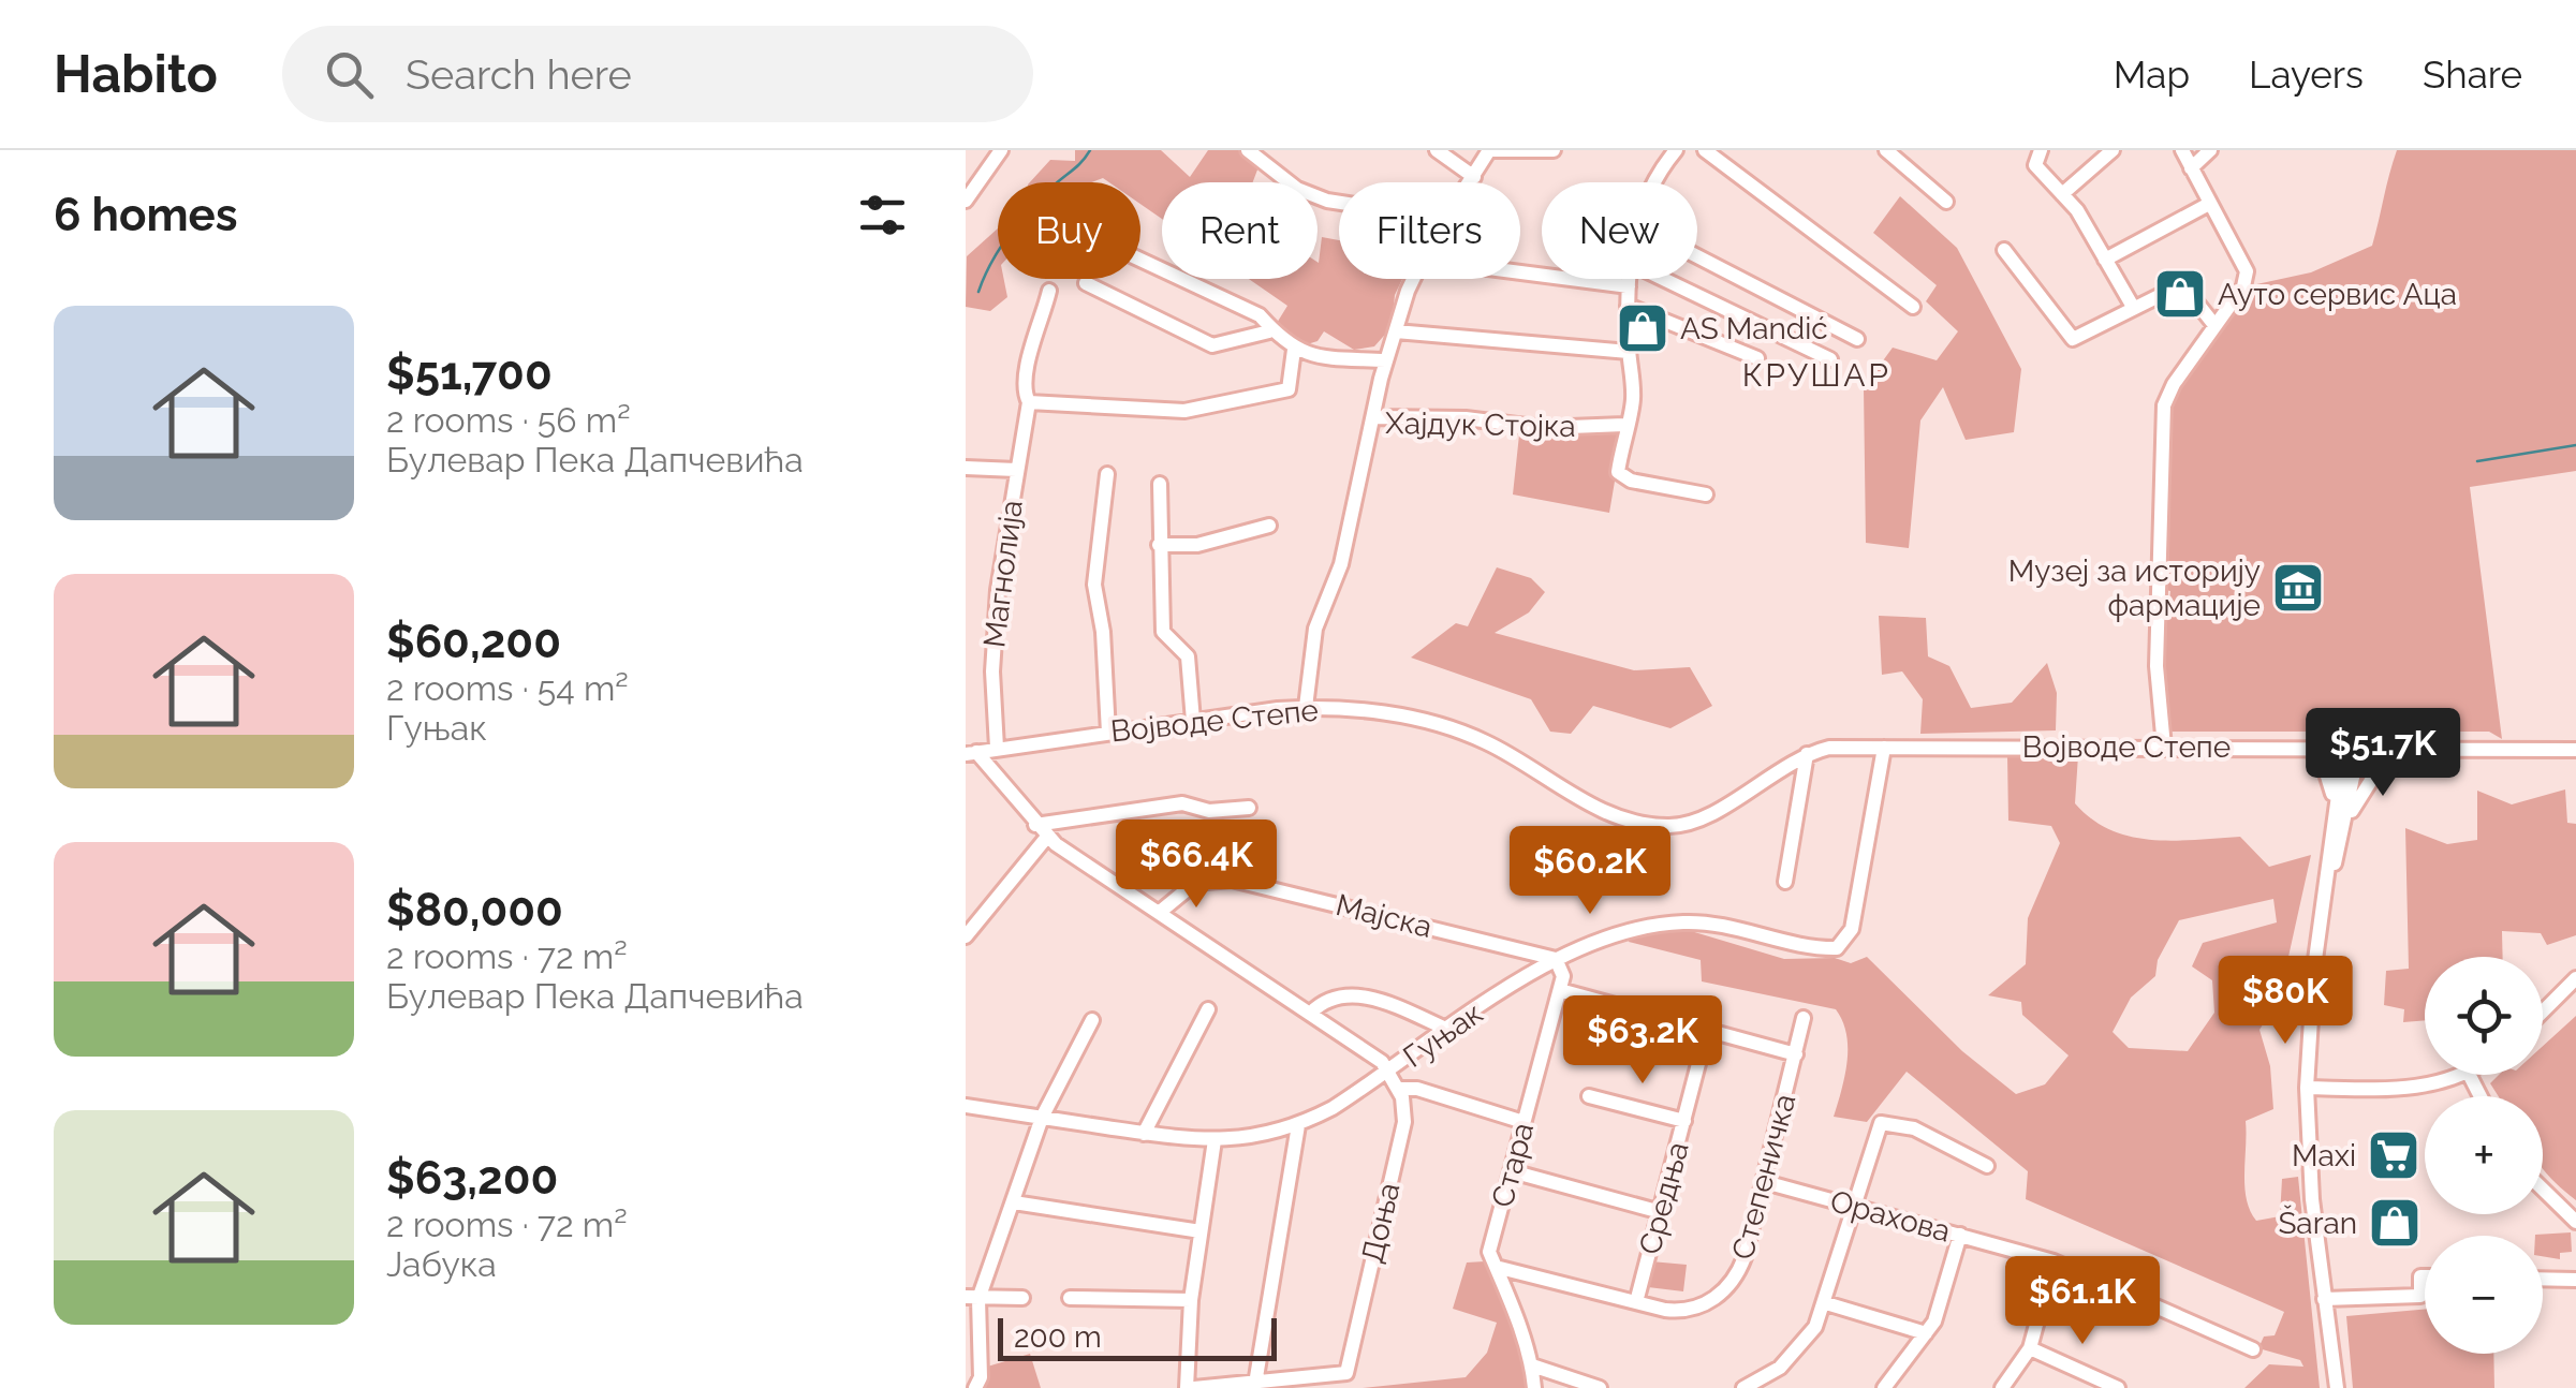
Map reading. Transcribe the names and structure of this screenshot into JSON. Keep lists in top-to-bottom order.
{
  "streets": {
    "street": [
      "Хајдук Стојка",
      "Магнолија",
      "Војводе Степе",
      "Мајска",
      "Гуњак",
      "Стара",
      "Степеничка",
      "Средња",
      "Орахова",
      "Доња"
    ]
  },
  "crossings": [
    ["Хајдук Стојка", "Војводе Степе"],
    ["Магнолија", "Војводе Степе"],
    ["Војводе Степе", "Гуњак"],
    ["Мајска", "Гуњак"],
    ["Мајска", "Стара"],
    ["Гуњак", "Стара"],
    ["Гуњак", "Доња"],
    ["Стара", "Степеничка"],
    ["Степеничка", "Средња"],
    ["Степеничка", "Орахова"]
  ],
  "districts": ["КРУШАР"],
  "places": {
    "shop": ["Ауто сервис Аца", "AS Mandić", "Šaran"],
    "museum": ["Музеј за историју фармације"],
    "supermarket": ["Maxi"]
  },
  "scale_bar": "200 m",
  "page": {
    "header": "Habito",
    "search": "Search here",
    "nav": ["Map", "Layers", "Share"],
    "heading": "6 homes",
    "chip": [
      "Buy",
      "Rent",
      "Filters",
      "New"
    ],
    "list": [
      {
        "name": "$51,700",
        "note": "2 rooms · 56 m² · Булевар Пека Дапчевића"
      },
      {
        "name": "$60,200",
        "note": "2 rooms · 54 m² · Гуњак"
      },
      {
        "name": "$80,000",
        "note": "2 rooms · 72 m² · Булевар Пека Дапчевића"
      },
      {
        "name": "$63,200",
        "note": "2 rooms · 72 m² · Јабука"
      }
    ],
    "price": [
      "$51.7K",
      "$66.4K",
      "$60.2K",
      "$80K",
      "$63.2K",
      "$61.1K"
    ],
    "map_buttons": ["+", "−"],
    "scale": "200 m"
  }
}
